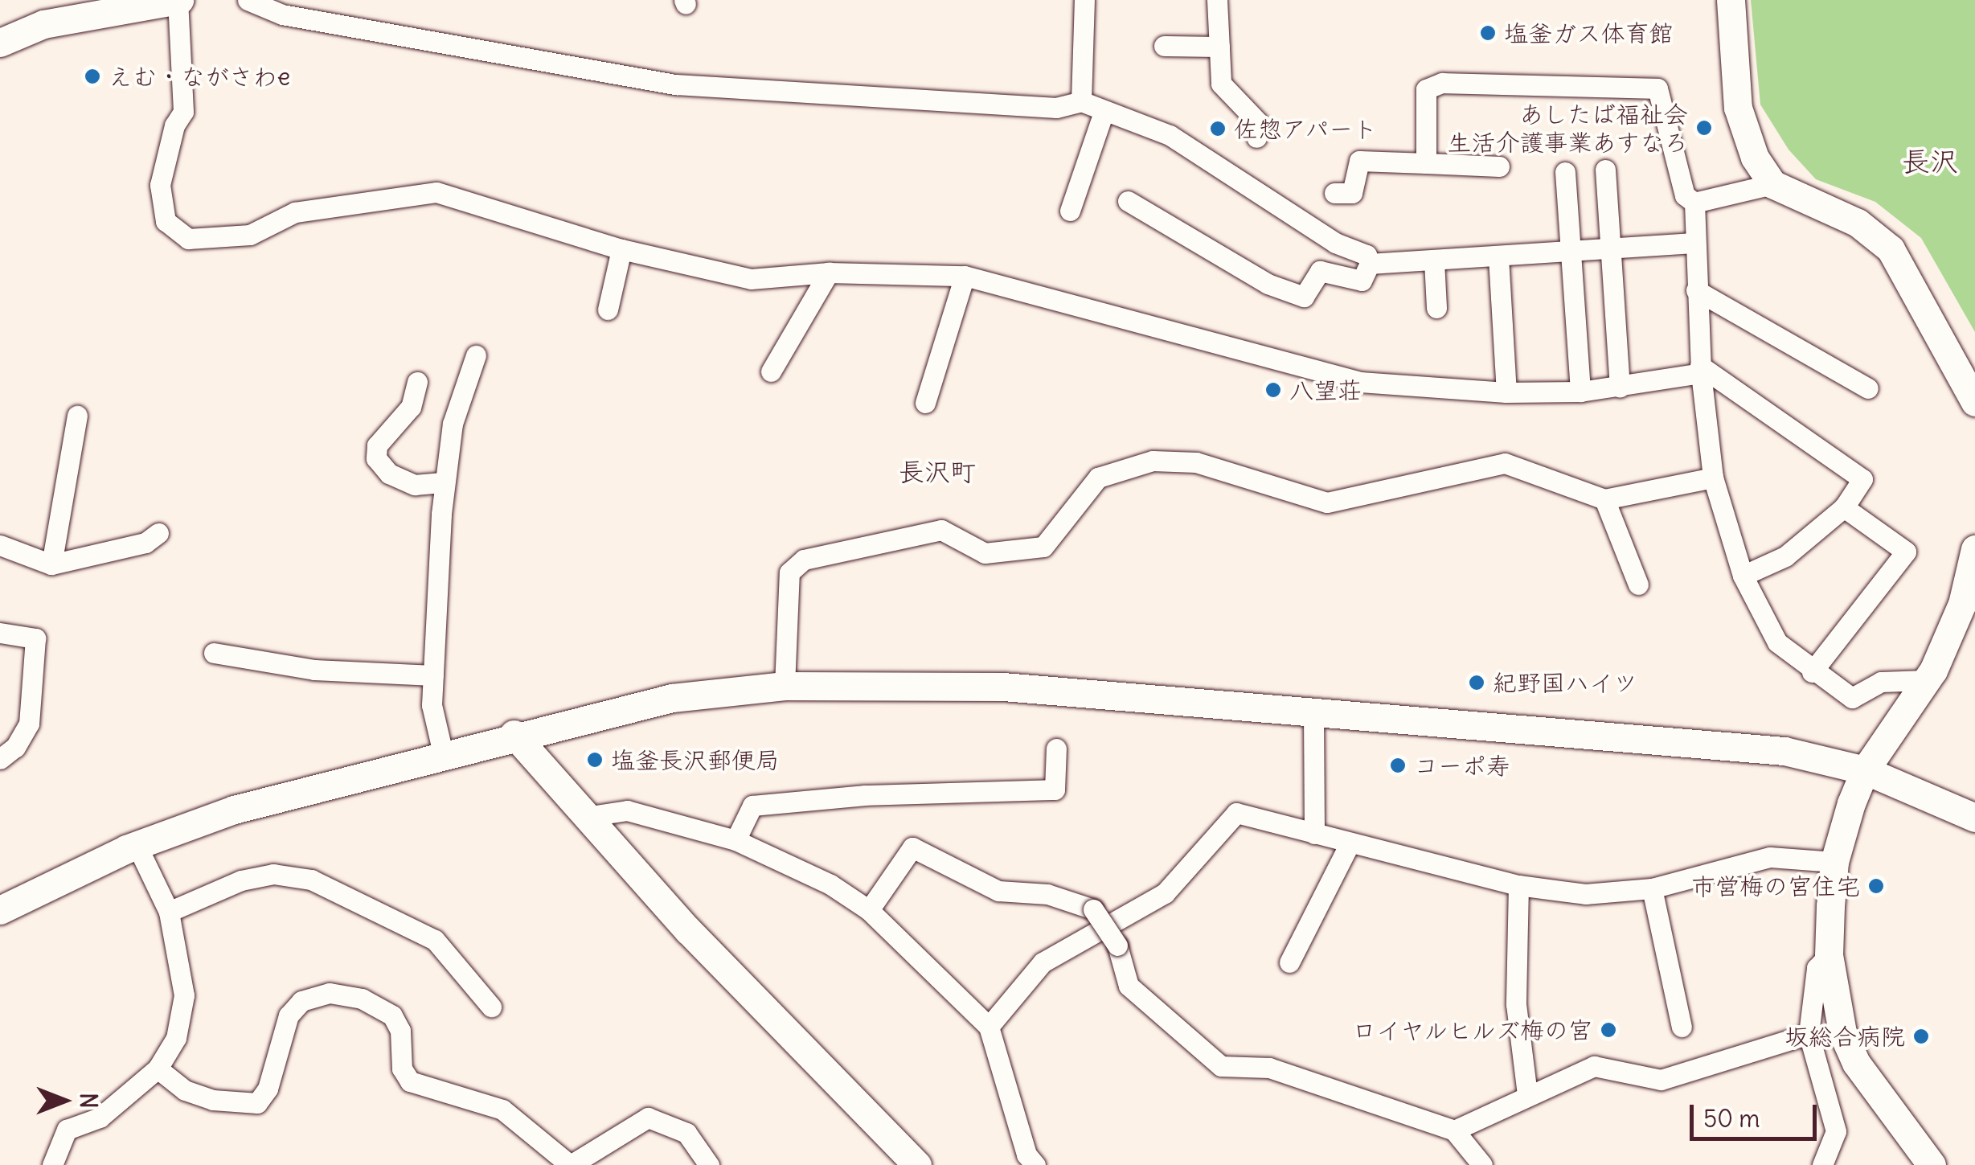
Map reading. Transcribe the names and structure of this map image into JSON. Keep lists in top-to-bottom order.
{
  "districts": ["長沢", "長沢町"],
  "places": [
    "塩釜ガス体育館",
    "えむ・ながさわe",
    "あしたば福祉会 生活介護事業あすなろ",
    "佐惣アパート",
    "八望荘",
    "紀野国ハイツ",
    "塩釜長沢郵便局",
    "コーポ寿",
    "市営梅の宮住宅",
    "ロイヤルヒルズ梅の宮",
    "坂総合病院"
  ],
  "scale_bar": "50 m",
  "north": "right"
}
